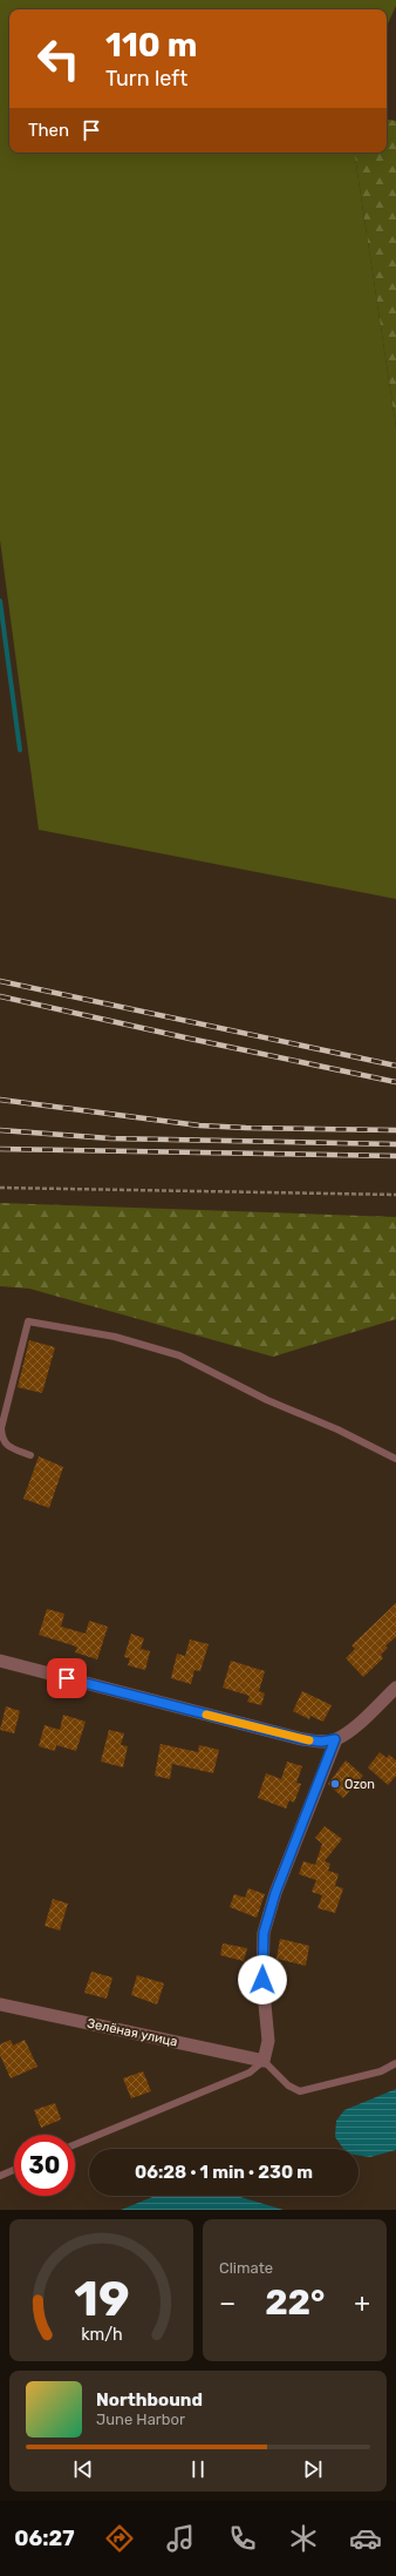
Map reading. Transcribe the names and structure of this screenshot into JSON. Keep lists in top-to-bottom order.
{
  "streets": {
    "street": ["Зелёная улица"]
  },
  "places": ["Ozon"],
  "page": {
    "turn": ["110 m", "Turn left"],
    "then": "Then",
    "limit": "30",
    "trip": "06:28 · 1 min · 230 m",
    "tile": "Climate",
    "heat": ["−", "22°", "+"],
    "song": ["Northbound", "June Harbor"],
    "tabs": "06:27",
    "gauge": ["19", "km/h"]
  }
}
